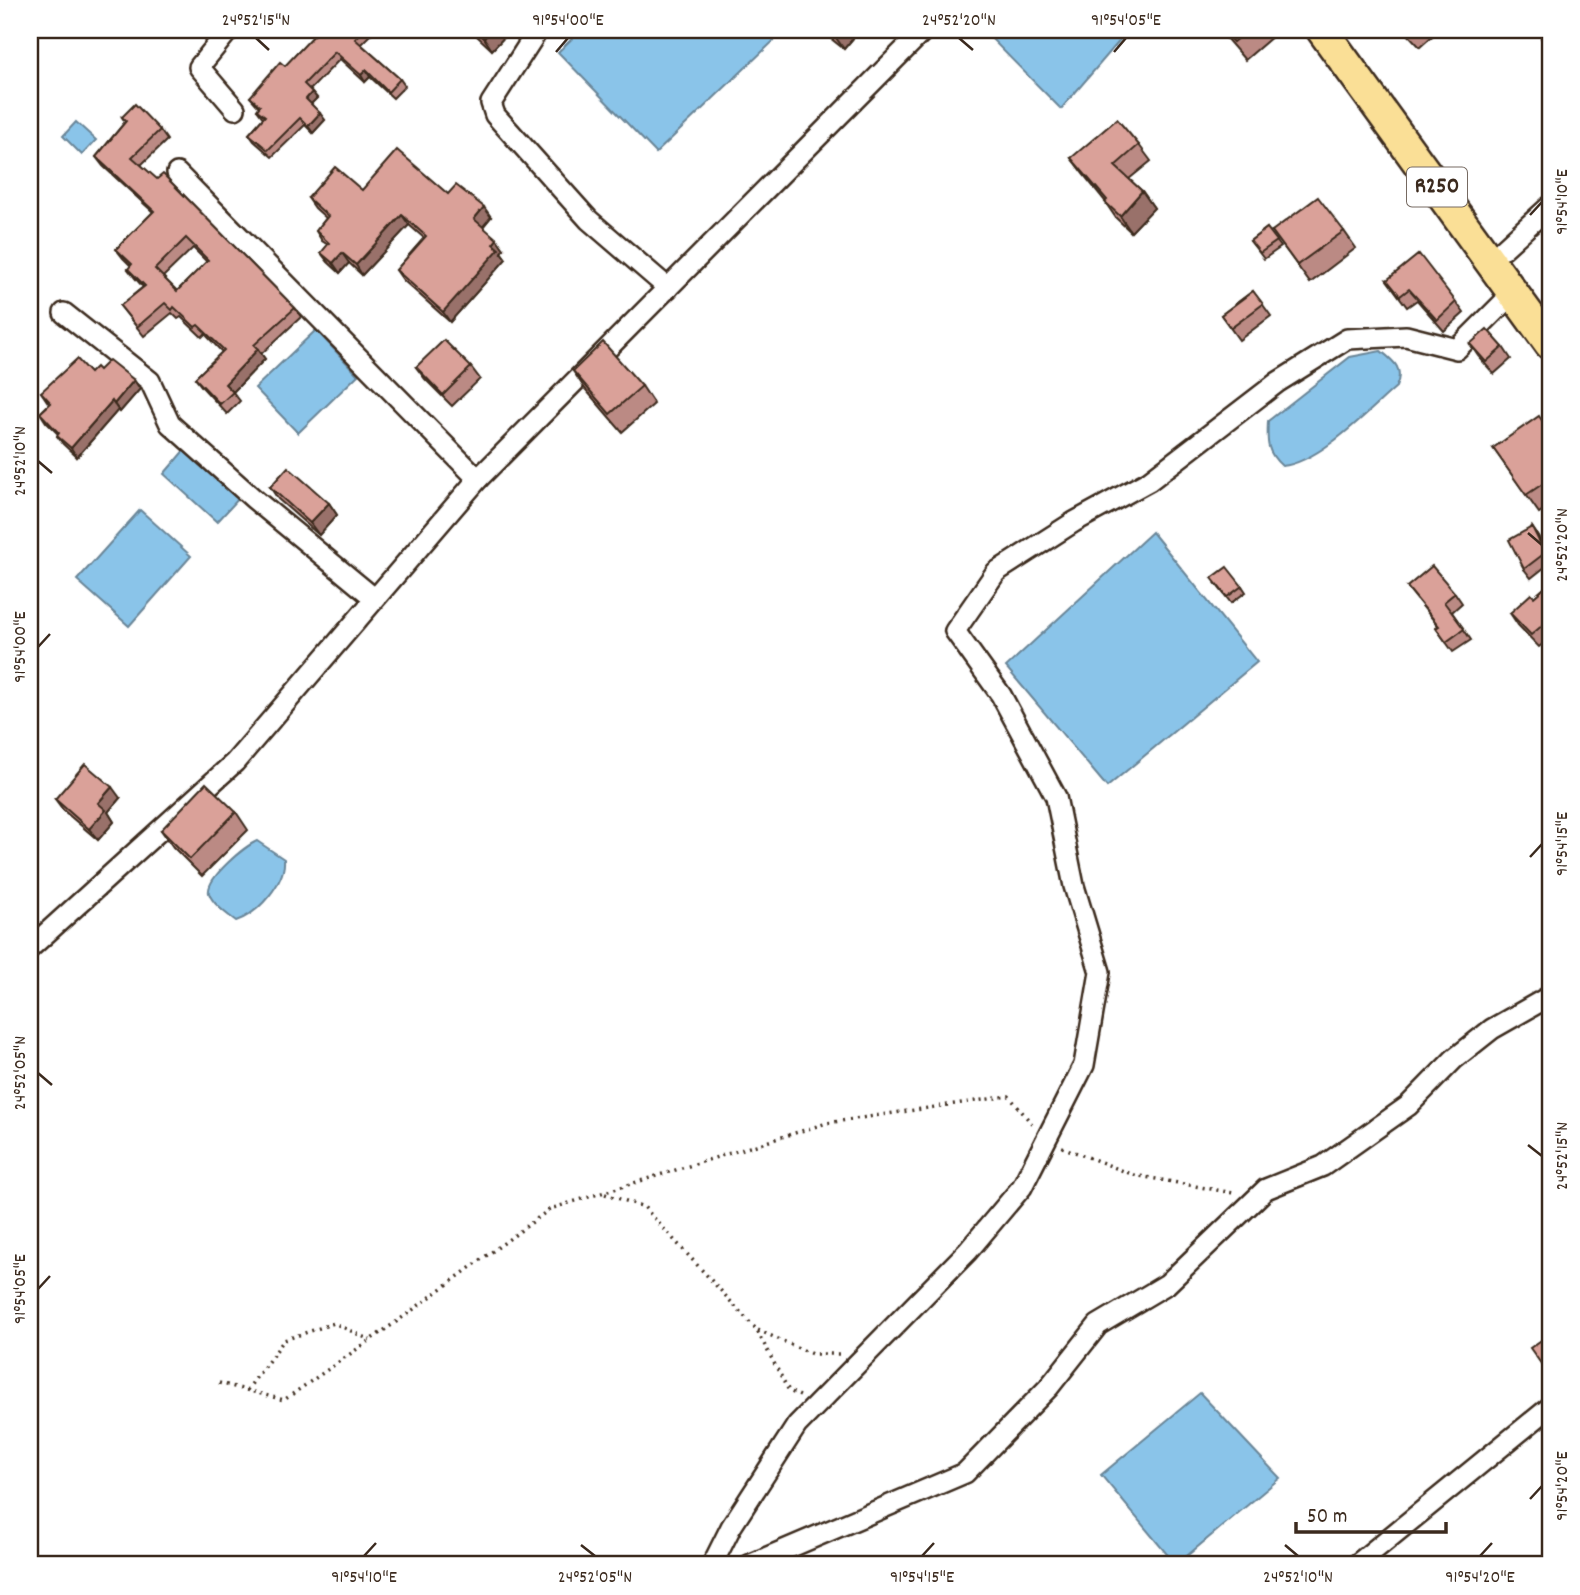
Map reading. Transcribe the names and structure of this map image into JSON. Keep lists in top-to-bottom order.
{
  "streets": {
    "main road": ["R250"]
  },
  "scale_bar": "50 m",
  "coordinates": [
    "24°52'15\"N",
    "91°54'00\"E",
    "24°52'20\"N",
    "91°54'05\"E",
    "91°54'10\"E",
    "24°52'10\"N",
    "91°54'15\"E",
    "24°52'05\"N",
    "91°54'20\"E"
  ]
}
